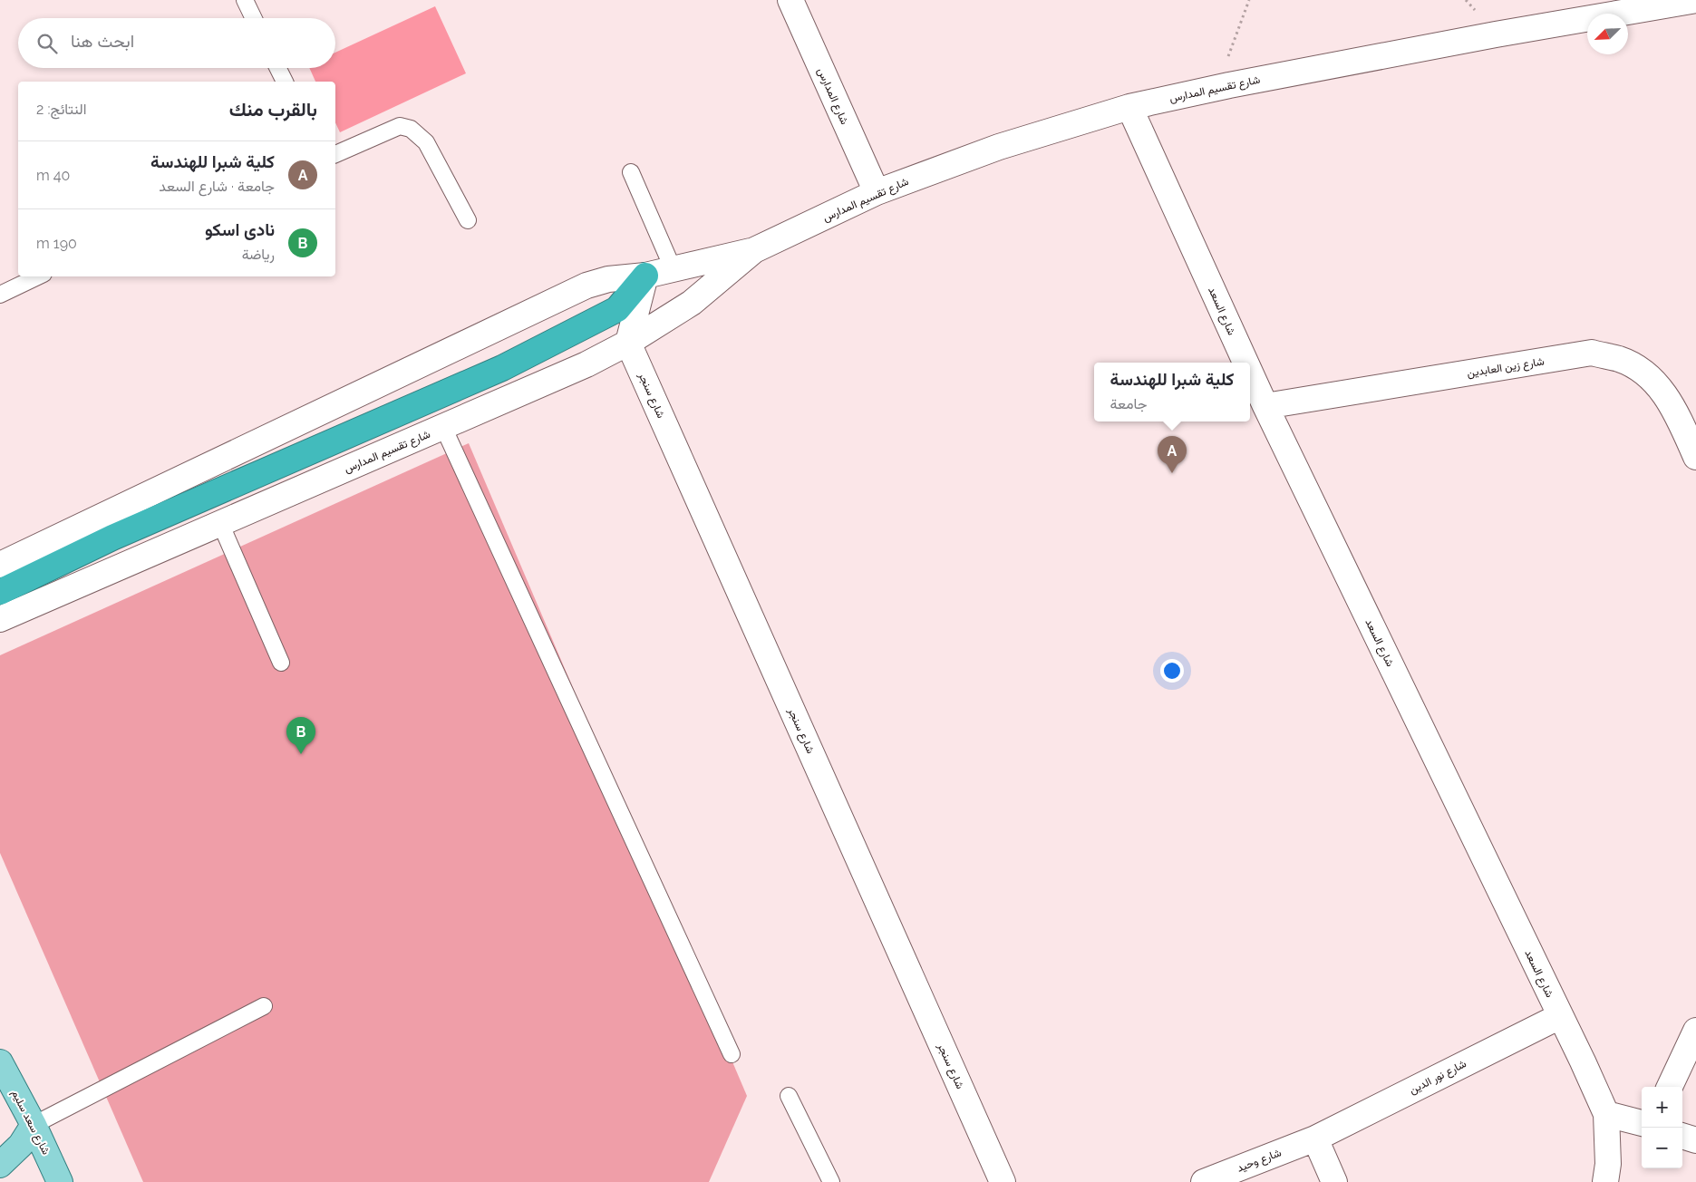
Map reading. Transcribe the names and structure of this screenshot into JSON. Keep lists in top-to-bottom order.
{
  "streets": {
    "main road": ["شارع سعد سليم"],
    "street": [
      "شارع تقسيم المدارس",
      "شارع المدارس",
      "شارع السعد",
      "شارع زين العابدين",
      "شارع سنجر",
      "شارع نور الدين",
      "شارع وحيد"
    ]
  },
  "crossings": [
    ["شارع تقسيم المدارس", "شارع المدارس"],
    ["شارع تقسيم المدارس", "شارع السعد"],
    ["شارع تقسيم المدارس", "شارع سنجر"],
    ["شارع السعد", "شارع زين العابدين"],
    ["شارع السعد", "شارع نور الدين"],
    ["شارع نور الدين", "شارع وحيد"]
  ],
  "north": "bottom left",
  "page": {
    "search": "ابحث هنا",
    "heading": ["بالقرب منك", "النتائج: 2"],
    "list": [
      {
        "mark": "A",
        "name": "كلية شبرا للهندسة",
        "note": "جامعة · شارع السعد",
        "value": "40 m"
      },
      {
        "mark": "B",
        "name": "نادى اسكو",
        "note": "رياضة",
        "value": "190 m"
      }
    ],
    "popup": ["كلية شبرا للهندسة", "جامعة"],
    "pins": ["A", "B"],
    "map_buttons": ["+", "−"]
  }
}
